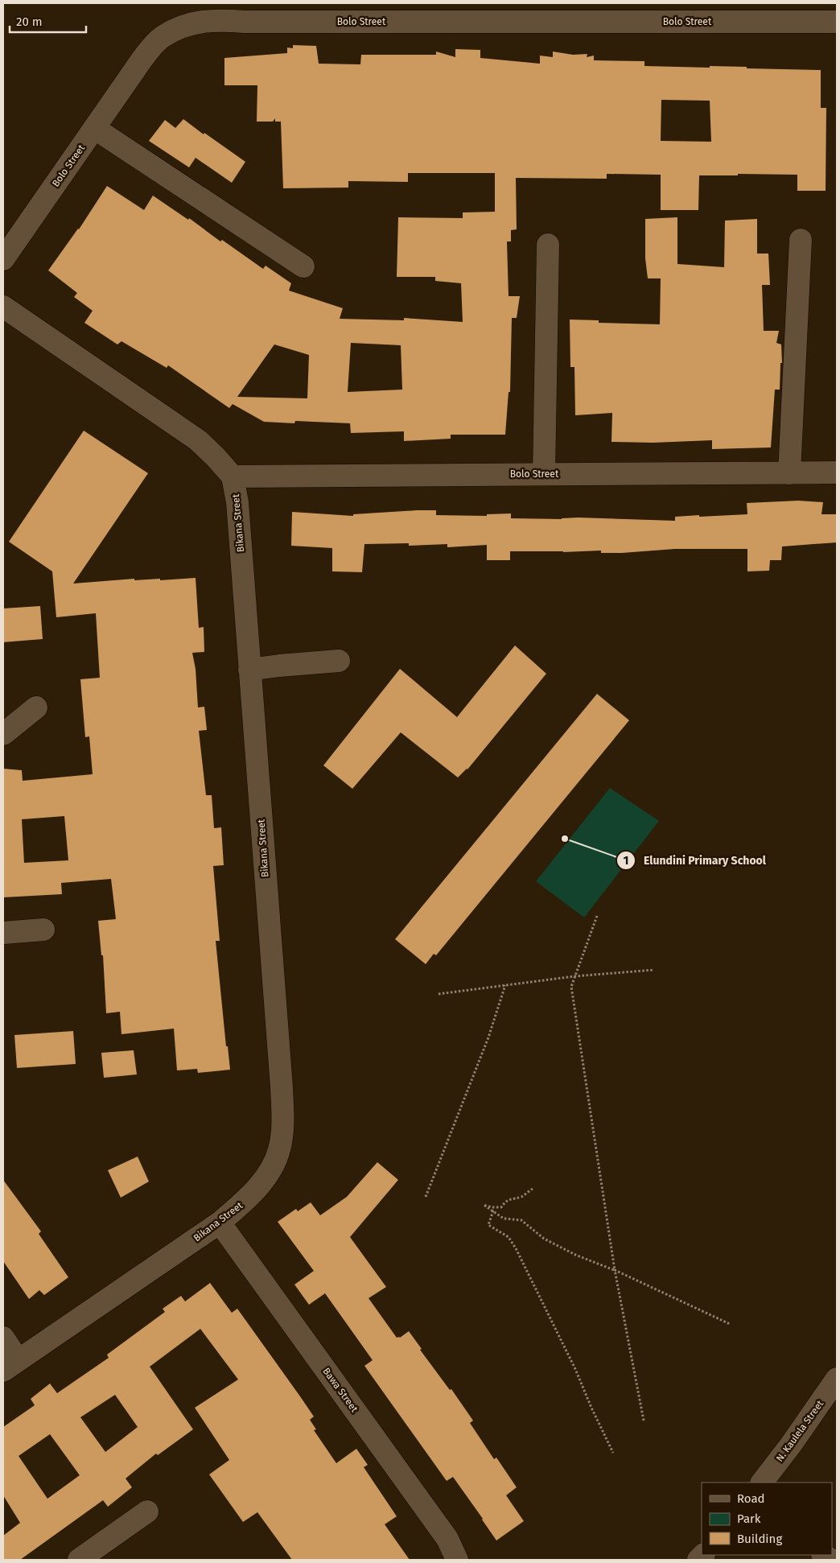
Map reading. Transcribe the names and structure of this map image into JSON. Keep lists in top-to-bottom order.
{
  "streets": {
    "street": [
      "Bolo Street",
      "Bikana Street",
      "Bawa Street",
      "N. Kaulela Street"
    ]
  },
  "crossings": [
    ["Bolo Street", "Bikana Street"],
    ["Bikana Street", "Bawa Street"]
  ],
  "places": ["Elundini Primary School"],
  "legend": ["Road", "Park", "Building"],
  "scale_bar": "20 m"
}
